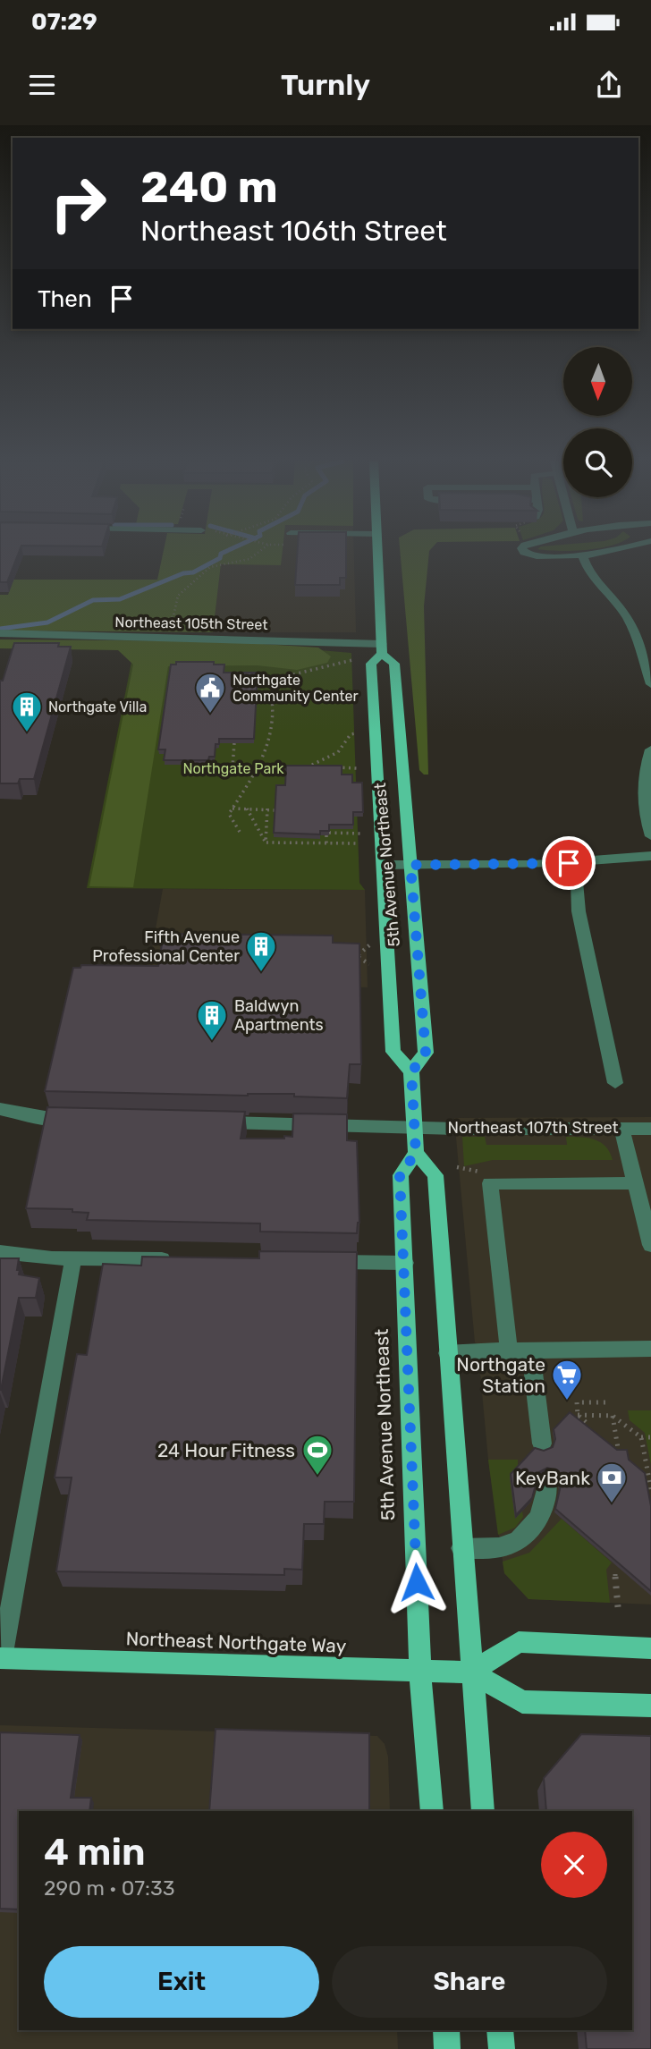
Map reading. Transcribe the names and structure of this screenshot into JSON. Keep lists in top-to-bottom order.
{
  "streets": {
    "main road": ["5th Avenue Northeast", "Northeast Northgate Way"],
    "street": ["Northeast 105th Street", "Northeast 107th Street"]
  },
  "crossings": [
    ["Northeast 105th Street", "5th Avenue Northeast"],
    ["5th Avenue Northeast", "Northeast Northgate Way"]
  ],
  "parks": ["Northgate Park"],
  "places": {
    "public building": ["Northgate Community Center"],
    "building": ["Northgate Villa", "Fifth Avenue Professional Center", "Baldwyn Apartments"],
    "supermarket": ["Northgate Station"],
    "sports": ["24 Hour Fitness"],
    "bank": ["KeyBank"]
  },
  "north": "bottom",
  "page": {
    "status": "07:29",
    "header": "Turnly",
    "turn": ["240 m", "Northeast 106th Street"],
    "then": "Then",
    "heading": ["4 min", "290 m · 07:33"],
    "buttons": ["Exit", "Share"]
  }
}
